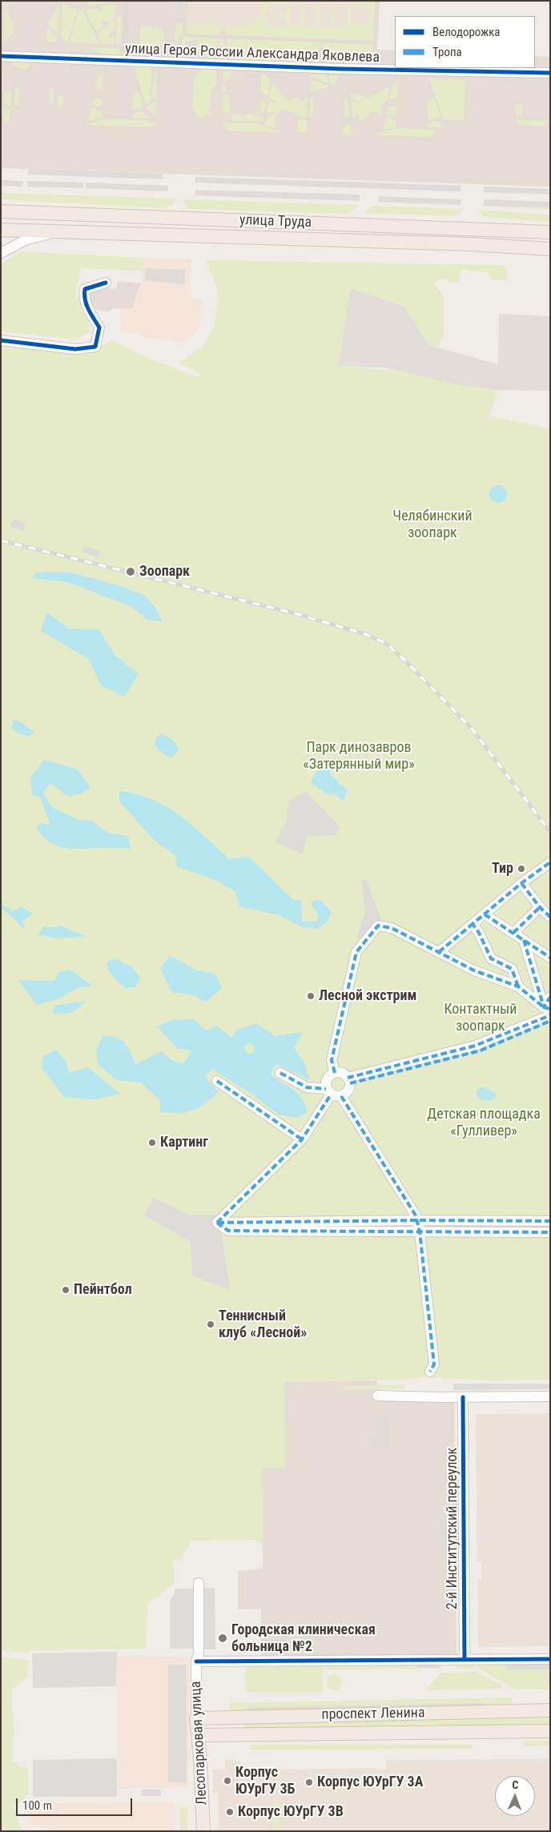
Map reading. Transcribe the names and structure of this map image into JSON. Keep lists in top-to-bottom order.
{
  "streets": {
    "main road": ["улица Труда", "проспект Ленина", "Лесопарковая улица"],
    "street": ["улица Героя России Александра Яковлева", "2-й Институтский переулок"]
  },
  "crossings": [
    ["проспект Ленина", "Лесопарковая улица"]
  ],
  "parks": [
    "Челябинский зоопарк",
    "Парк динозавров «Затерянный мир»",
    "Контактный зоопарк",
    "Детская площадка «Гулливер»"
  ],
  "places": [
    "Зоопарк",
    "Тир",
    "Лесной экстрим",
    "Картинг",
    "Пейнтбол",
    "Теннисный клуб «Лесной»",
    "Городская клиническая больница №2",
    "Корпус ЮУрГУ 3Б",
    "Корпус ЮУрГУ 3А",
    "Корпус ЮУрГУ 3В"
  ],
  "legend": ["Велодорожка", "Тропа"],
  "scale_bar": "100 m",
  "north": "top"
}
